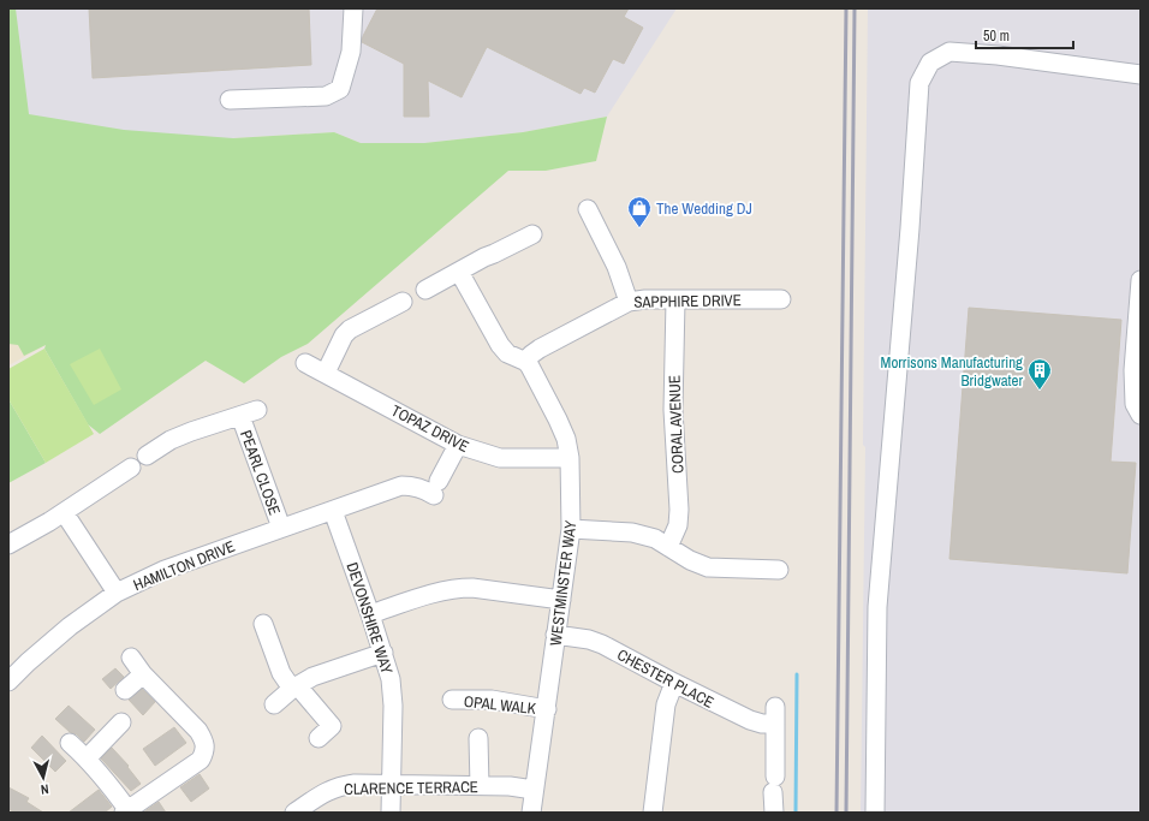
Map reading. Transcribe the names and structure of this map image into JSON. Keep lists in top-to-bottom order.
{
  "streets": {
    "street": [
      "SAPPHIRE DRIVE",
      "CORAL AVENUE",
      "TOPAZ DRIVE",
      "PEARL CLOSE",
      "HAMILTON DRIVE",
      "WESTMINSTER WAY",
      "DEVONSHIRE WAY",
      "CHESTER PLACE",
      "OPAL WALK",
      "CLARENCE TERRACE"
    ]
  },
  "crossings": [
    ["SAPPHIRE DRIVE", "CORAL AVENUE"],
    ["SAPPHIRE DRIVE", "WESTMINSTER WAY"],
    ["TOPAZ DRIVE", "HAMILTON DRIVE"],
    ["TOPAZ DRIVE", "WESTMINSTER WAY"],
    ["PEARL CLOSE", "HAMILTON DRIVE"],
    ["HAMILTON DRIVE", "DEVONSHIRE WAY"],
    ["WESTMINSTER WAY", "CHESTER PLACE"],
    ["WESTMINSTER WAY", "OPAL WALK"],
    ["WESTMINSTER WAY", "CLARENCE TERRACE"],
    ["DEVONSHIRE WAY", "CLARENCE TERRACE"]
  ],
  "places": {
    "shop": ["The Wedding DJ"],
    "building": ["Morrisons Manufacturing Bridgwater"]
  },
  "scale_bar": "50 m",
  "north": "bottom"
}
